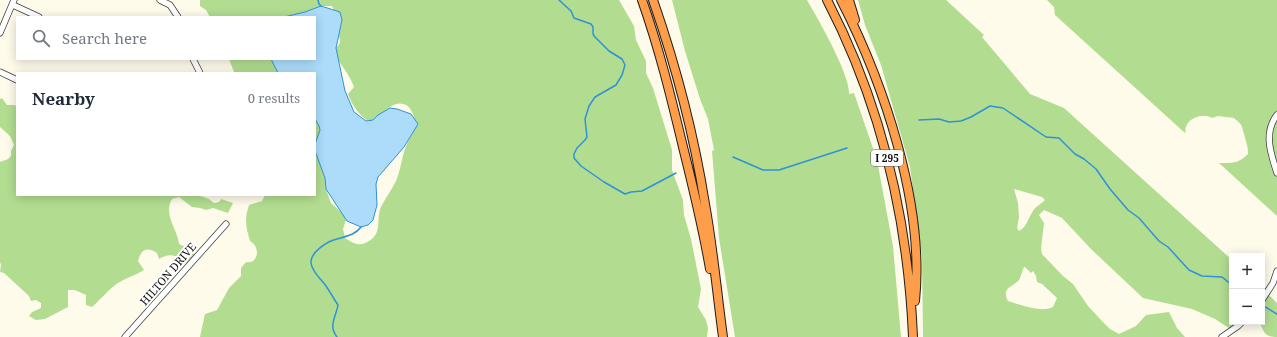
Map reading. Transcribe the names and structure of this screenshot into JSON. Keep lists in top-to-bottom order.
{
  "streets": {
    "highway": ["I 295"],
    "street": ["HILTON DRIVE"]
  },
  "page": {
    "search": "Search here",
    "heading": ["Nearby", "0 results"],
    "map_buttons": ["+", "−"]
  }
}
